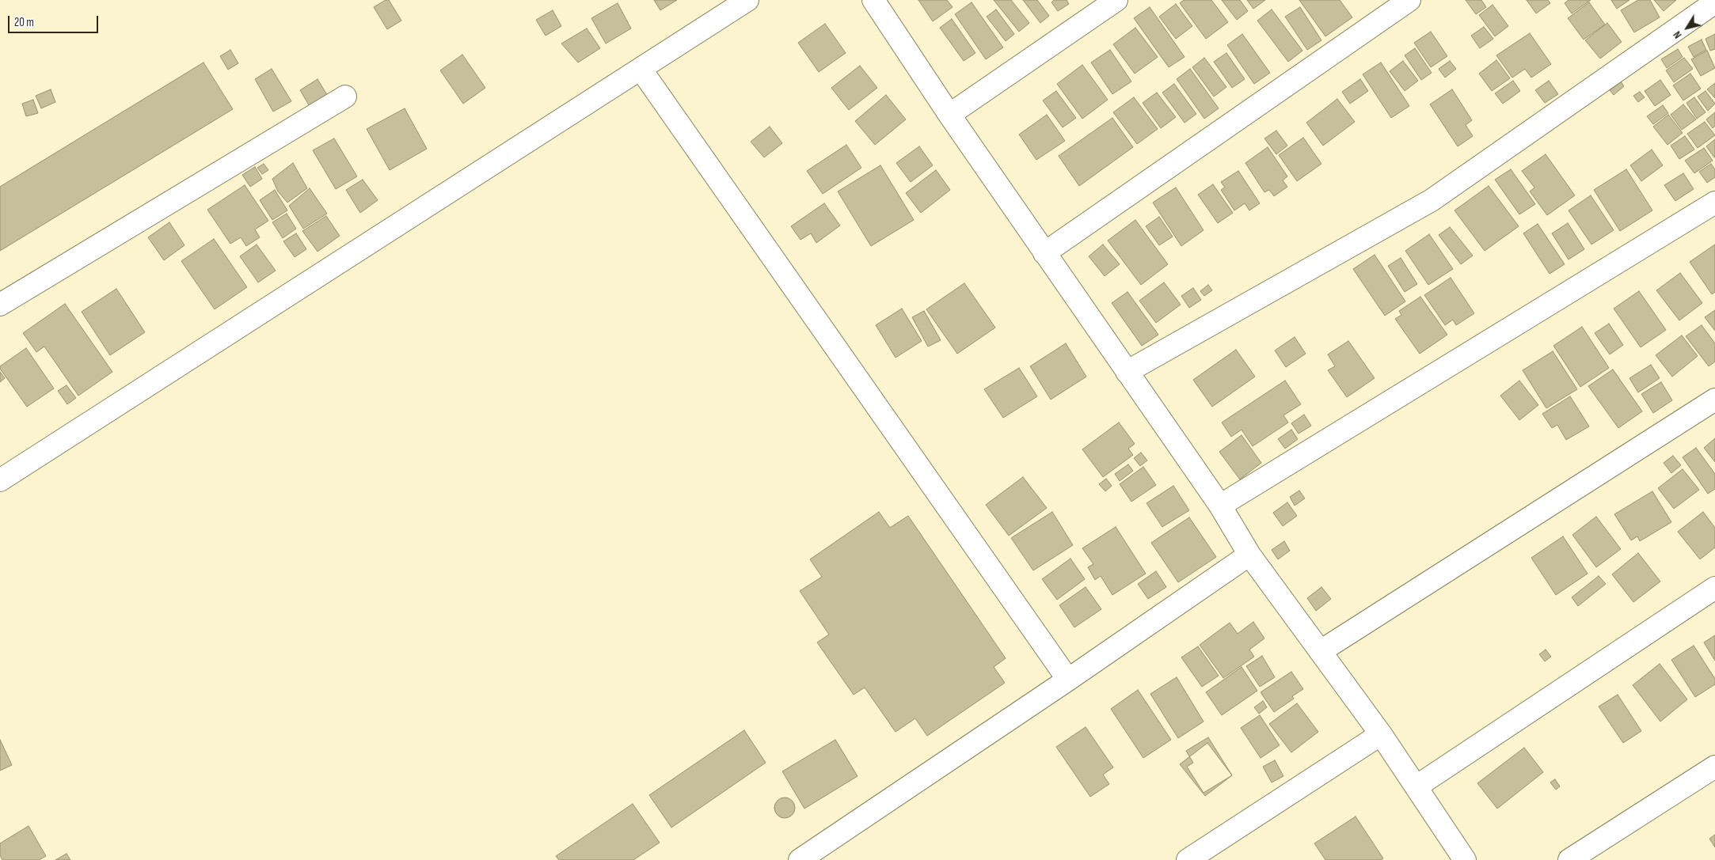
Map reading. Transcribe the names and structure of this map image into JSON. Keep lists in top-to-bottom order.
{
  "scale_bar": "20 m",
  "north": "bottom left"
}
